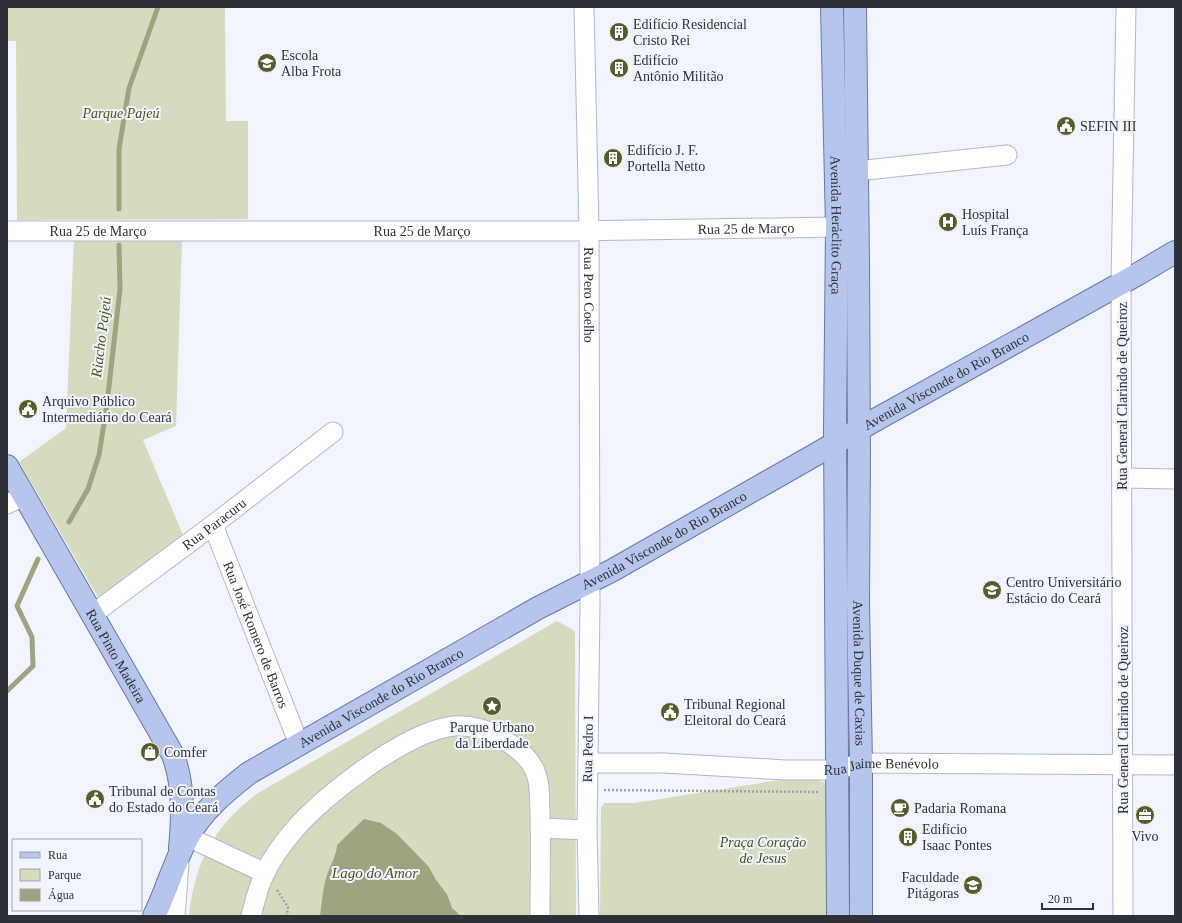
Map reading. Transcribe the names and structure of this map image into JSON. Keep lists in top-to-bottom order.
{
  "streets": {
    "main road": [
      "Avenida Heráclito Graça",
      "Avenida Visconde do Rio Branco",
      "Rua Pinto Madeira",
      "Avenida Duque de Caxias"
    ],
    "street": [
      "Rua 25 de Março",
      "Rua Pero Coelho",
      "Rua General Clarindo de Queiroz",
      "Rua Paracuru",
      "Rua José Romero de Barros",
      "Rua Pedro I",
      "Rua Jaime Benévolo"
    ]
  },
  "crossings": [
    ["Avenida Heráclito Graça", "Rua 25 de Março"],
    ["Avenida Heráclito Graça", "Avenida Visconde do Rio Branco"],
    ["Avenida Heráclito Graça", "Avenida Duque de Caxias"],
    ["Rua 25 de Março", "Rua Pero Coelho"],
    ["Rua Pero Coelho", "Avenida Visconde do Rio Branco"],
    ["Rua Pero Coelho", "Rua Pedro I"],
    ["Avenida Visconde do Rio Branco", "Rua General Clarindo de Queiroz"],
    ["Avenida Visconde do Rio Branco", "Rua José Romero de Barros"],
    ["Avenida Visconde do Rio Branco", "Rua Pinto Madeira"],
    ["Avenida Visconde do Rio Branco", "Avenida Duque de Caxias"],
    ["Avenida Visconde do Rio Branco", "Rua Pedro I"],
    ["Rua General Clarindo de Queiroz", "Rua Jaime Benévolo"],
    ["Rua Paracuru", "Rua José Romero de Barros"],
    ["Rua Paracuru", "Rua Pinto Madeira"],
    ["Avenida Duque de Caxias", "Rua Jaime Benévolo"],
    ["Rua Pedro I", "Rua Jaime Benévolo"]
  ],
  "water": ["Riacho Pajeú", "Lago do Amor"],
  "parks": ["Parque Pajeú", "Praça Coração de Jesus"],
  "places": {
    "building": [
      "Edifício Residencial Cristo Rei",
      "Edifício Antônio Militão",
      "Edifício J. F. Portella Netto",
      "Edifício Isaac Pontes"
    ],
    "school or university": ["Escola Alba Frota", "Centro Universitário Estácio do Ceará", "Faculdade Pitágoras"],
    "public building": [
      "SEFIN III",
      "Arquivo Público Intermediário do Ceará",
      "Tribunal Regional Eleitoral do Ceará",
      "Tribunal de Contas do Estado do Ceará"
    ],
    "hospital": ["Hospital Luís França"],
    "place": ["Parque Urbano da Liberdade"],
    "shop": ["Comfer"],
    "cafe": ["Padaria Romana"],
    "office": ["Vivo"]
  },
  "legend": ["Rua", "Parque", "Água"],
  "scale_bar": "20 m"
}
